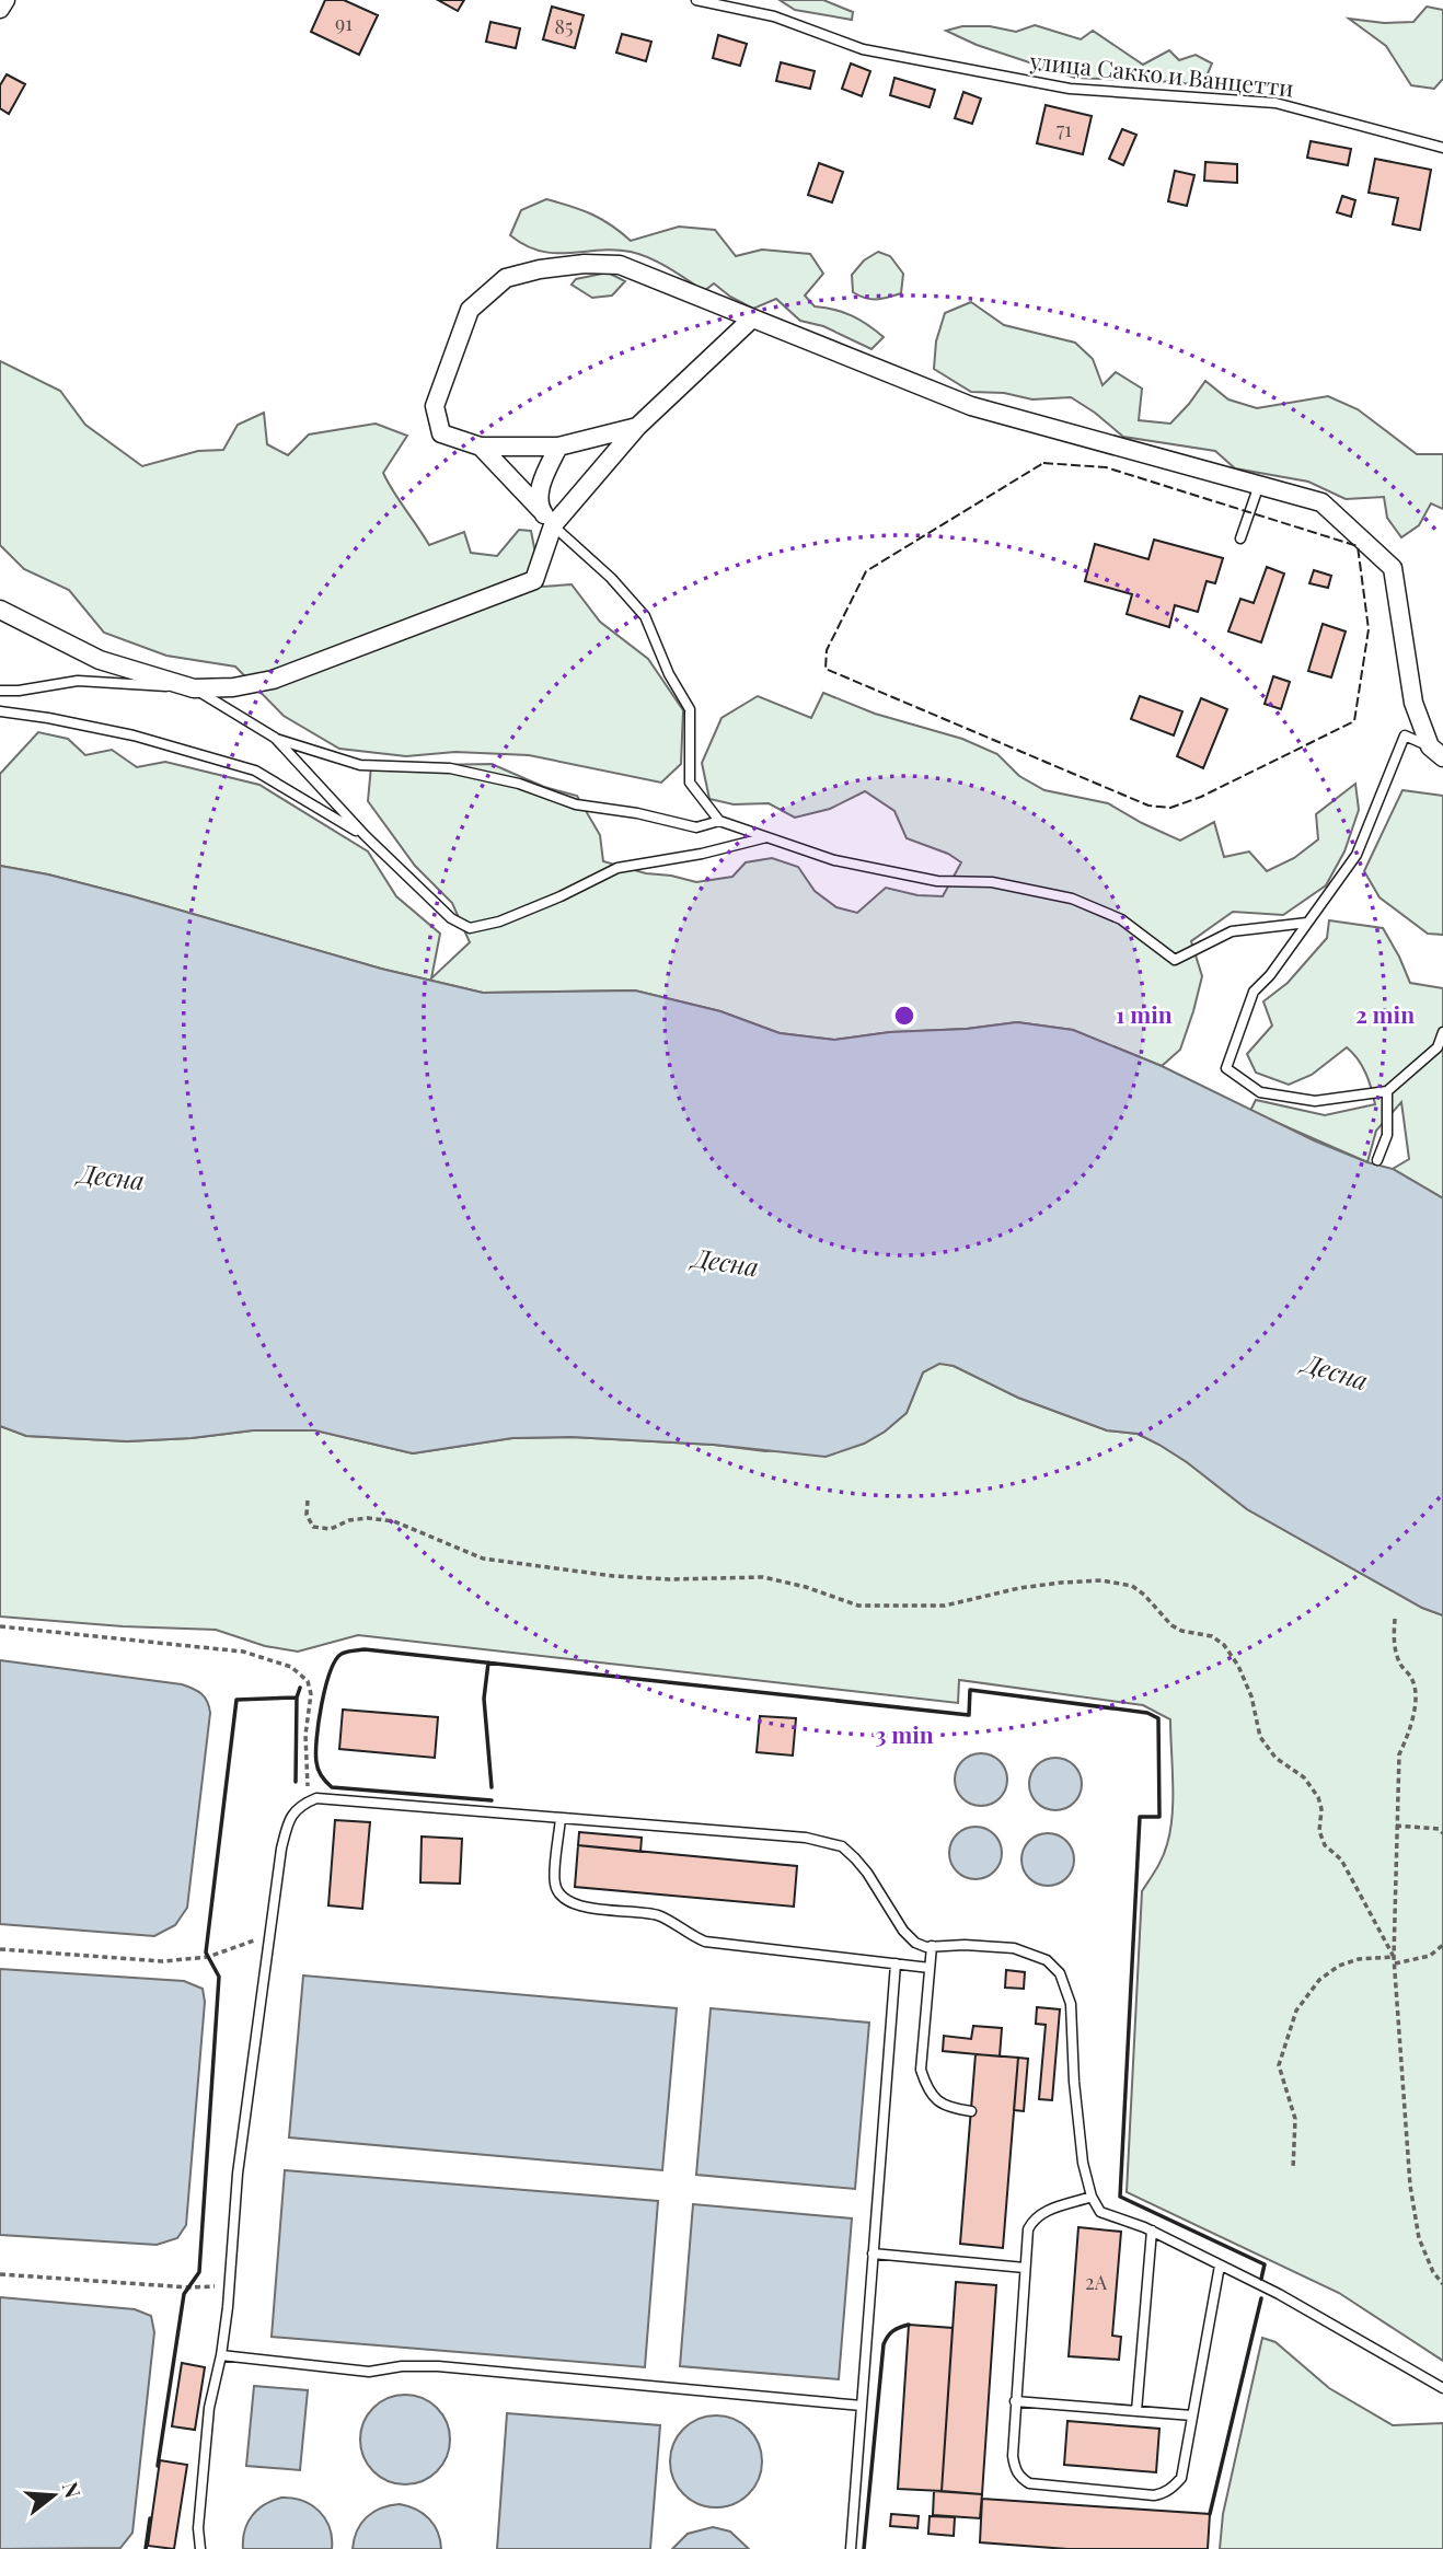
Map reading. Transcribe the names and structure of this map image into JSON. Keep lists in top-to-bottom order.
{
  "streets": {
    "lane": ["улица Сакко и Ванцетти"]
  },
  "water": ["Десна"],
  "house_numbers": [
    "91",
    "85",
    "71",
    "2А"
  ],
  "north": "right",
  "rings": ["1 min", "2 min", "3 min"]
}
